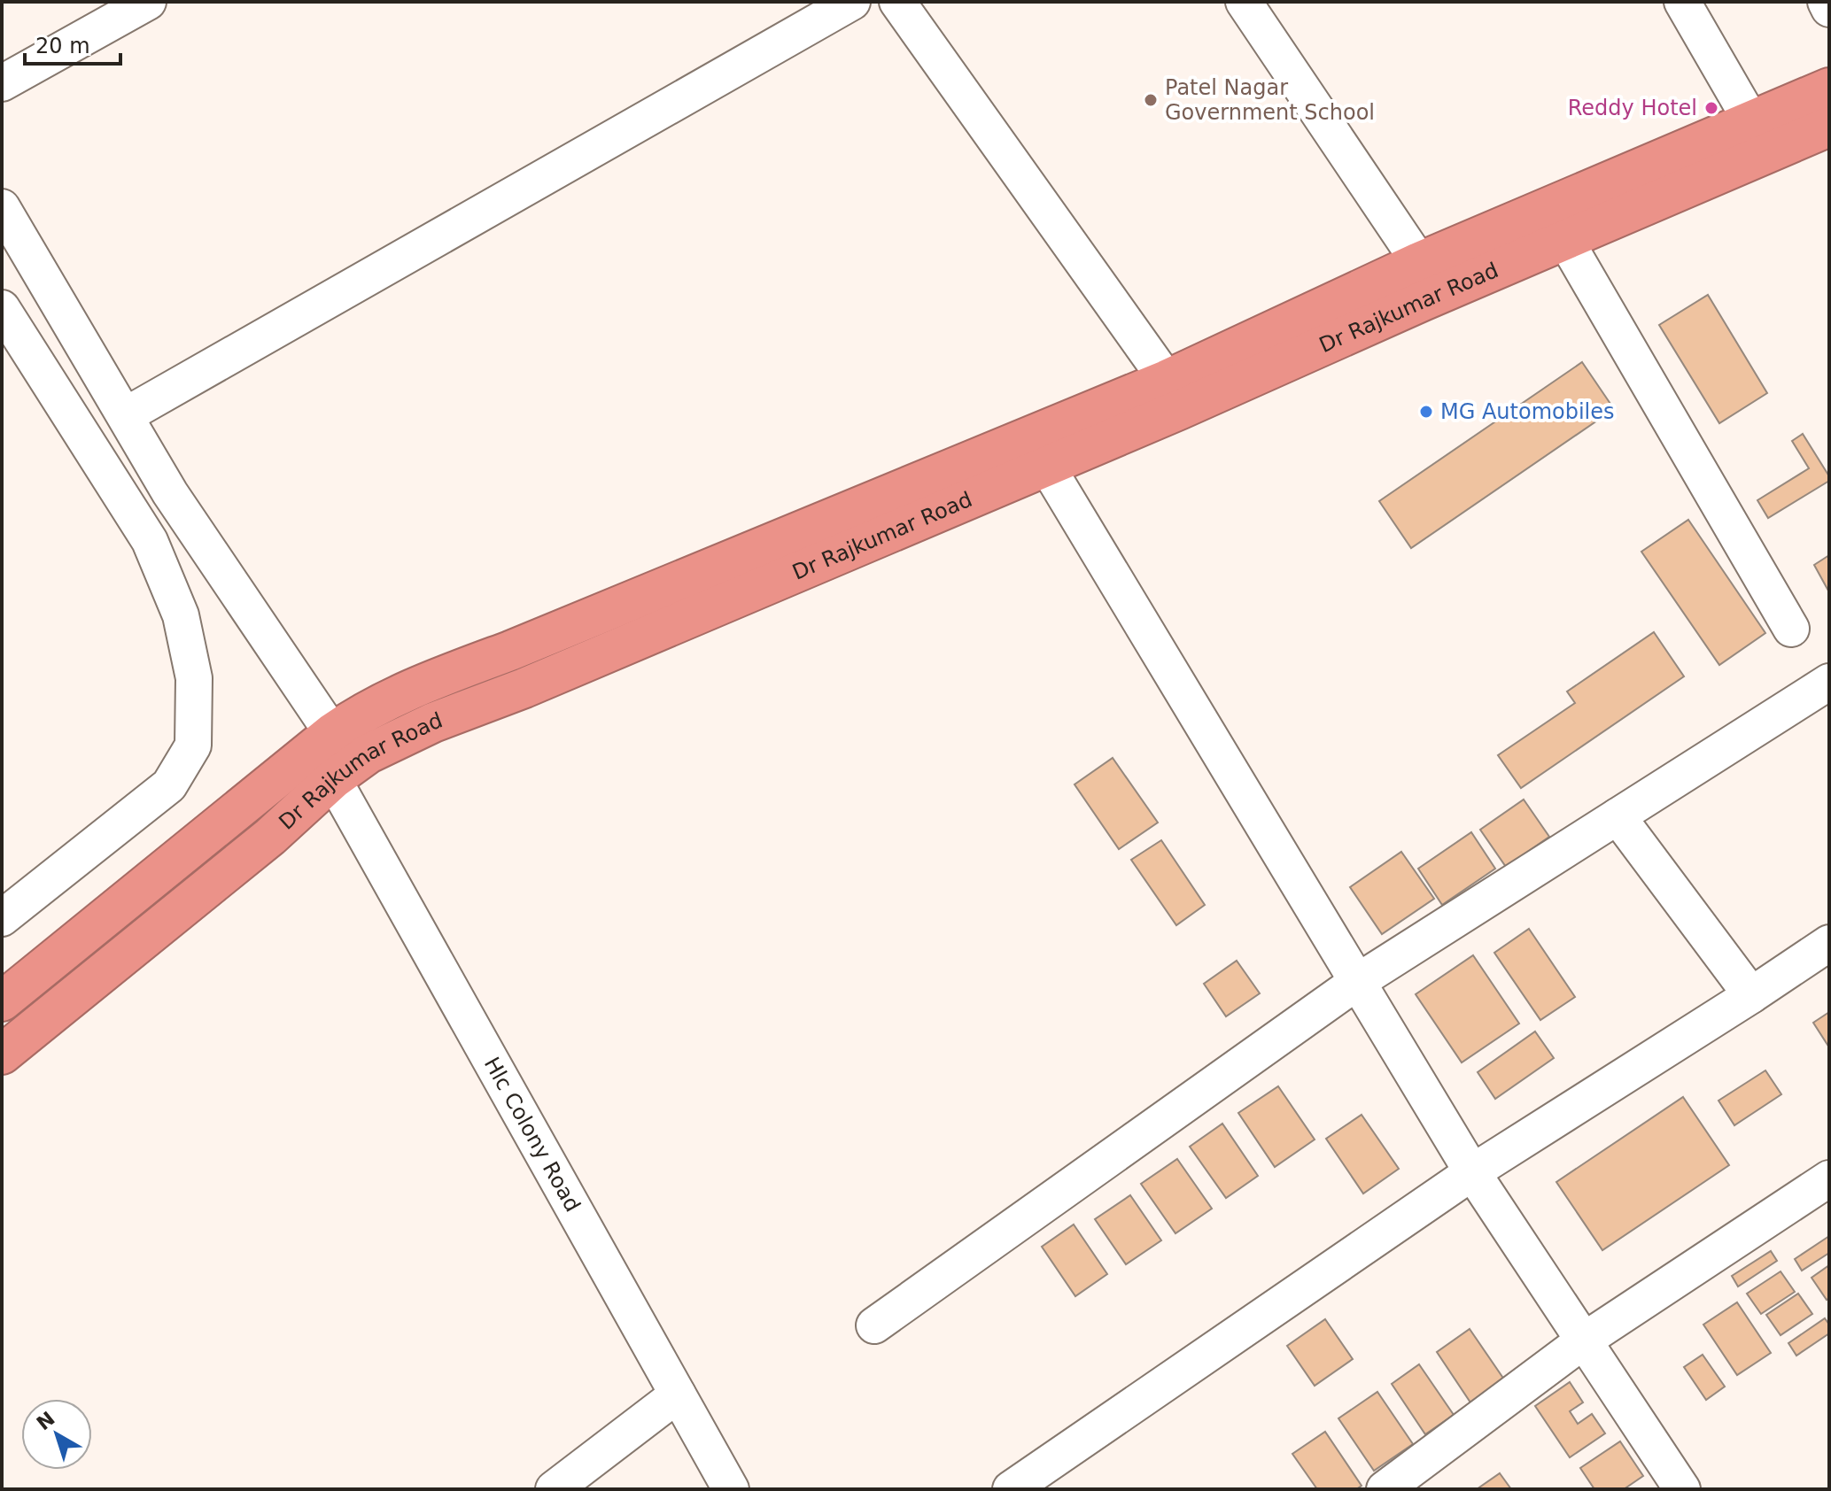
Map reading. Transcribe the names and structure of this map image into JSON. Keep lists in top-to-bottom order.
{
  "streets": {
    "highway": ["Dr Rajkumar Road"],
    "street": ["Hlc Colony Road"]
  },
  "crossings": [
    ["Dr Rajkumar Road", "Hlc Colony Road"]
  ],
  "places": ["Patel Nagar Government School", "Reddy Hotel", "MG Automobiles"],
  "scale_bar": "20 m",
  "north": "top left"
}
